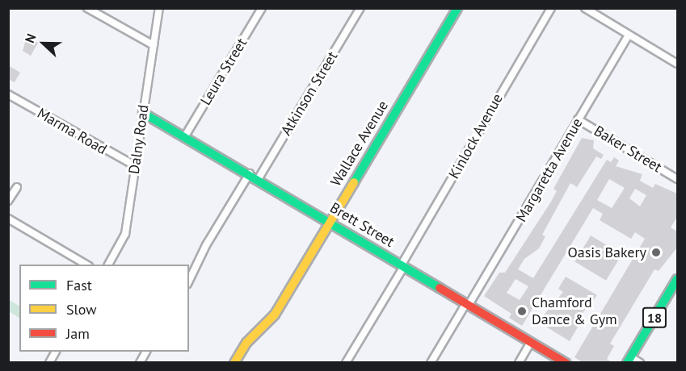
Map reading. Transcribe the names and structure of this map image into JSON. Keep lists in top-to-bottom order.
{
  "streets": {
    "main road": ["Wallace Avenue", "Brett Street", "18"],
    "street": [
      "Leura Street",
      "Atkinson Street",
      "Marma Road",
      "Kinlock Avenue",
      "Dalny Road",
      "Baker Street",
      "Margaretta Avenue"
    ]
  },
  "crossings": [
    ["Leura Street", "Brett Street"],
    ["Atkinson Street", "Brett Street"],
    ["Marma Road", "Dalny Road"],
    ["Kinlock Avenue", "Brett Street"],
    ["Dalny Road", "Brett Street"],
    ["Wallace Avenue", "Brett Street"],
    ["Baker Street", "Margaretta Avenue"],
    ["Margaretta Avenue", "Brett Street"]
  ],
  "places": ["Oasis Bakery", "Chamford Dance & Gym"],
  "legend": ["Fast", "Slow", "Jam"],
  "north": "left"
}
